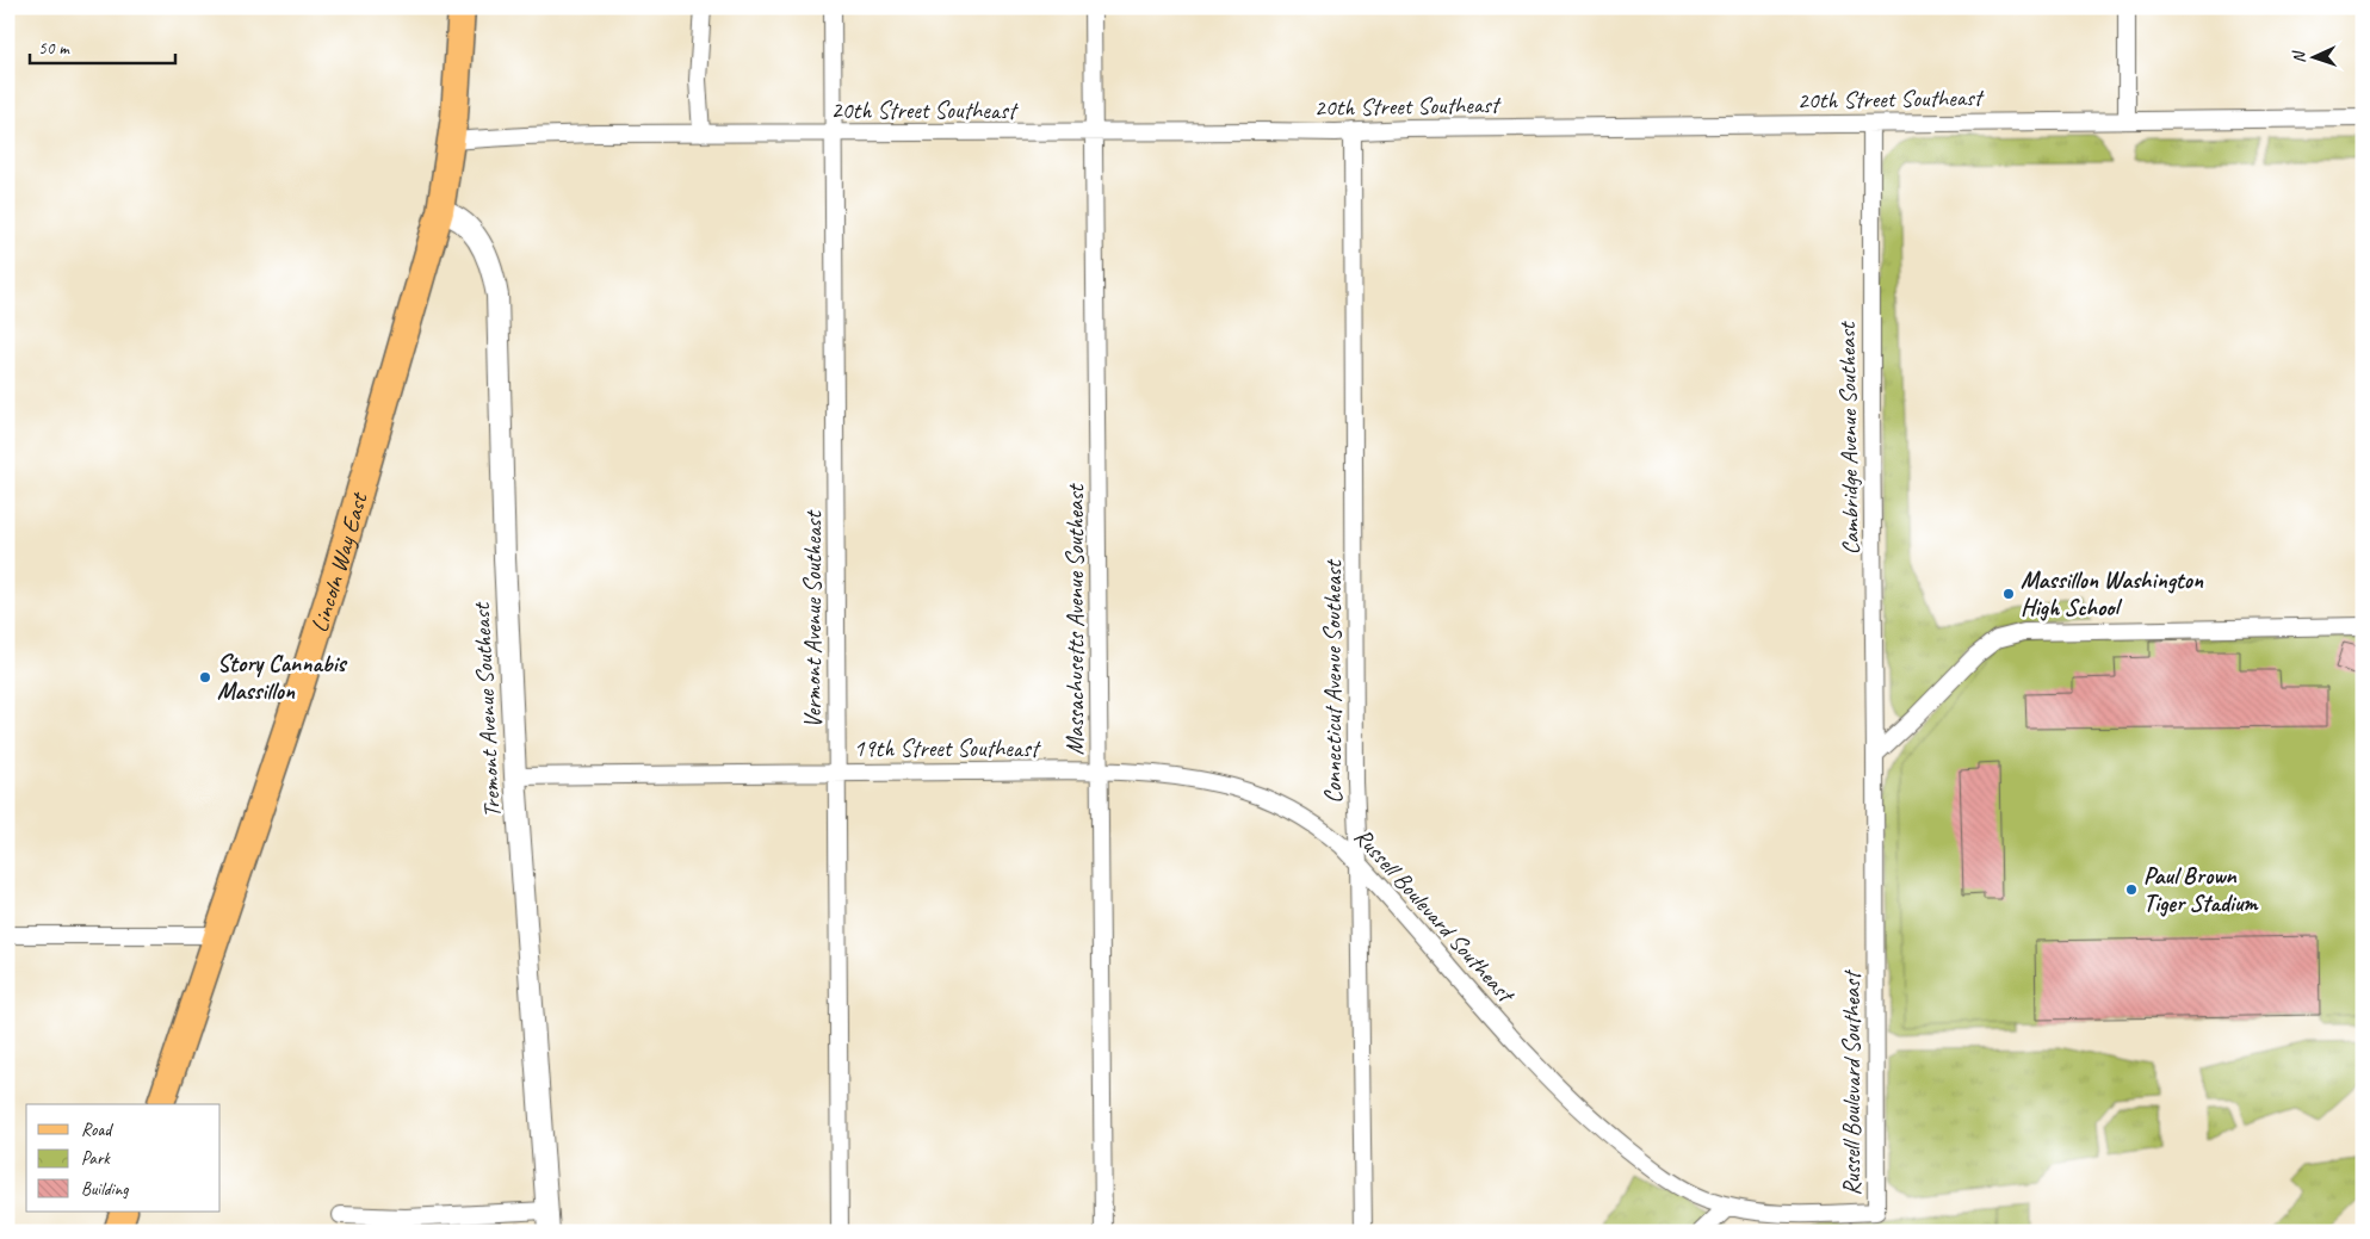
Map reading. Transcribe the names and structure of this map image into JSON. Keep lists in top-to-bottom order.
{
  "streets": {
    "main road": ["Lincoln Way East"],
    "street": [
      "20th Street Southeast",
      "Cambridge Avenue Southeast",
      "Vermont Avenue Southeast",
      "Massachusetts Avenue Southeast",
      "Connecticut Avenue Southeast",
      "Tremont Avenue Southeast",
      "19th Street Southeast",
      "Russell Boulevard Southeast"
    ]
  },
  "crossings": [
    ["20th Street Southeast", "Cambridge Avenue Southeast"],
    ["20th Street Southeast", "Lincoln Way East"],
    ["20th Street Southeast", "Vermont Avenue Southeast"],
    ["20th Street Southeast", "Massachusetts Avenue Southeast"],
    ["20th Street Southeast", "Connecticut Avenue Southeast"],
    ["Cambridge Avenue Southeast", "Russell Boulevard Southeast"],
    ["Lincoln Way East", "Tremont Avenue Southeast"],
    ["Vermont Avenue Southeast", "19th Street Southeast"],
    ["Massachusetts Avenue Southeast", "19th Street Southeast"],
    ["Connecticut Avenue Southeast", "Russell Boulevard Southeast"],
    ["Tremont Avenue Southeast", "19th Street Southeast"],
    ["19th Street Southeast", "Russell Boulevard Southeast"]
  ],
  "places": ["Massillon Washington High School", "Story Cannabis Massillon", "Paul Brown Tiger Stadium"],
  "legend": ["Road", "Park", "Building"],
  "scale_bar": "50 m",
  "north": "left"
}
